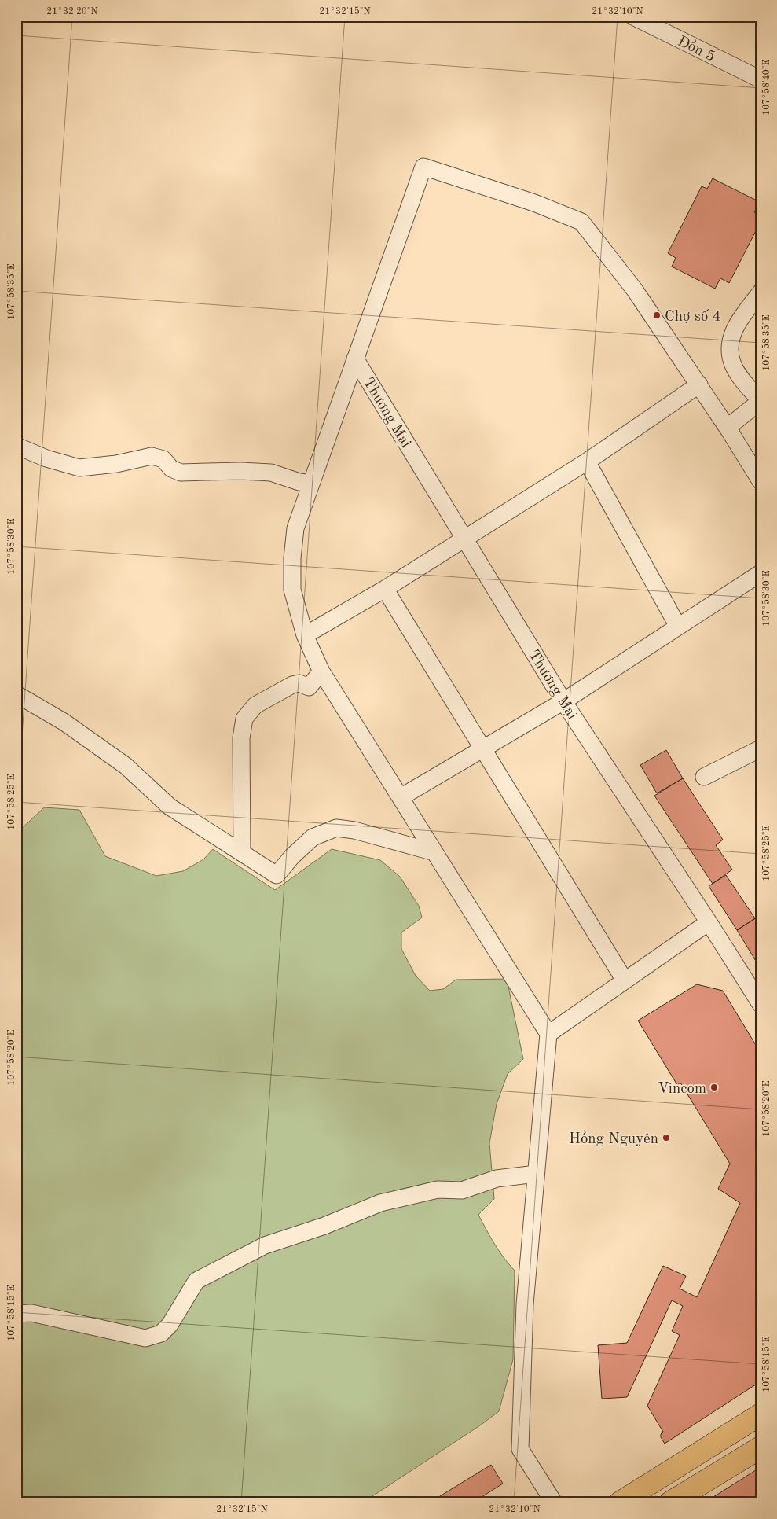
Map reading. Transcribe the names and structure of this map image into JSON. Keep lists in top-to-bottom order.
{
  "streets": {
    "street": ["Đồn 5", "Thương Mại"]
  },
  "places": ["Chợ số 4", "Vincom", "Hồng Nguyên"],
  "coordinates": [
    "21°32'20\"N",
    "21°32'15\"N",
    "21°32'10\"N",
    "107°58'40\"E",
    "107°58'35\"E",
    "107°58'30\"E",
    "107°58'25\"E",
    "107°58'20\"E",
    "107°58'15\"E"
  ]
}
